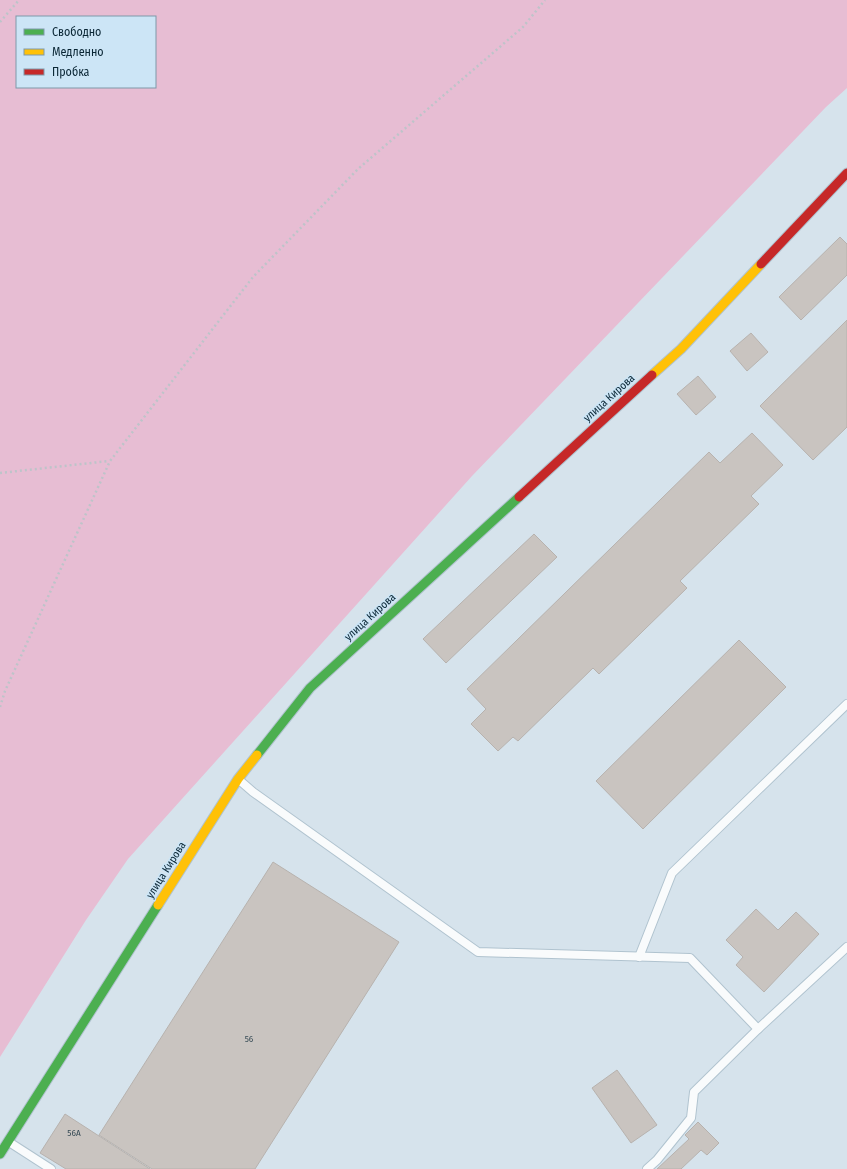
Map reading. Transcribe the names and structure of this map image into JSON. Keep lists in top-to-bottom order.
{
  "streets": {
    "street": ["улица Кирова"]
  },
  "house_numbers": ["56", "56А"],
  "legend": ["Свободно", "Медленно", "Пробка"]
}
